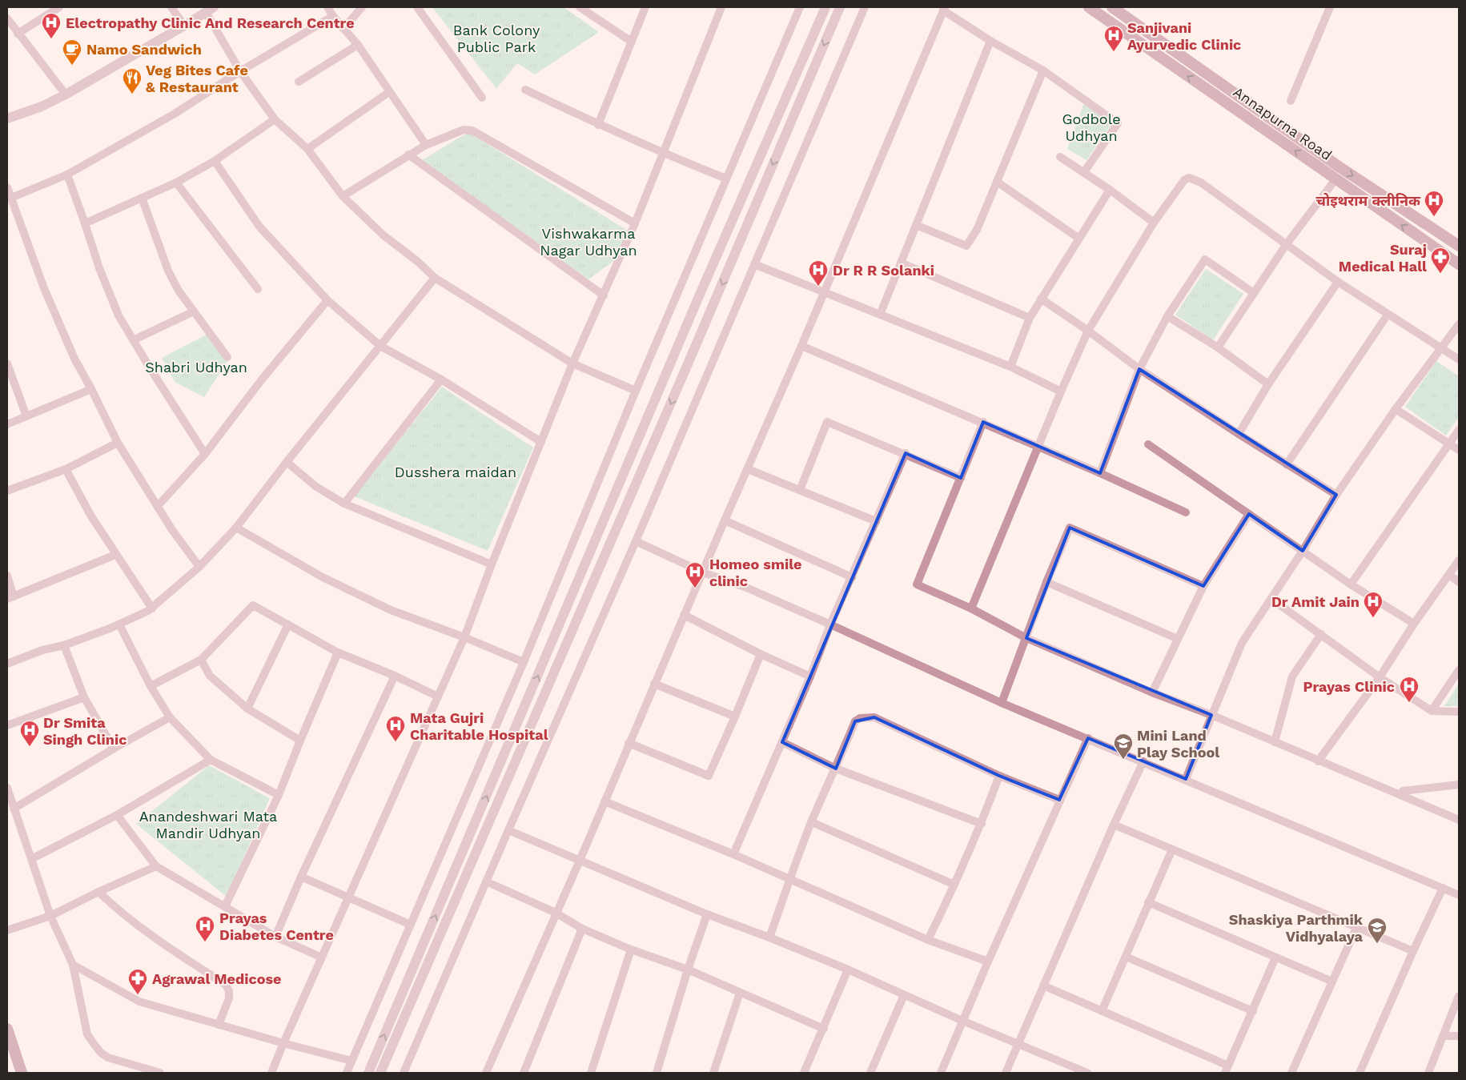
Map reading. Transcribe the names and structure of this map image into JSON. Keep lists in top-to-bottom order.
{
  "streets": {
    "main road": ["Annapurna Road"]
  },
  "parks": [
    "Bank Colony Public Park",
    "Godbole Udhyan",
    "Vishwakarma Nagar Udhyan",
    "Shabri Udhyan",
    "Dusshera maidan",
    "Anandeshwari Mata Mandir Udhyan"
  ],
  "places": {
    "hospital": [
      "Electropathy Clinic And Research Centre",
      "Sanjivani Ayurvedic Clinic",
      "चोइथराम क्लीनिक",
      "Dr R R Solanki",
      "Homeo smile clinic",
      "Dr Amit Jain",
      "Prayas Clinic",
      "Mata Gujri Charitable Hospital",
      "Dr Smita Singh Clinic",
      "Prayas Diabetes Centre"
    ],
    "cafe": ["Namo Sandwich"],
    "restaurant": ["Veg Bites Cafe & Restaurant"],
    "pharmacy": ["Suraj Medical Hall", "Agrawal Medicose"],
    "school or university": ["Mini Land Play School", "Shaskiya Parthmik Vidhyalaya"]
  }
}
